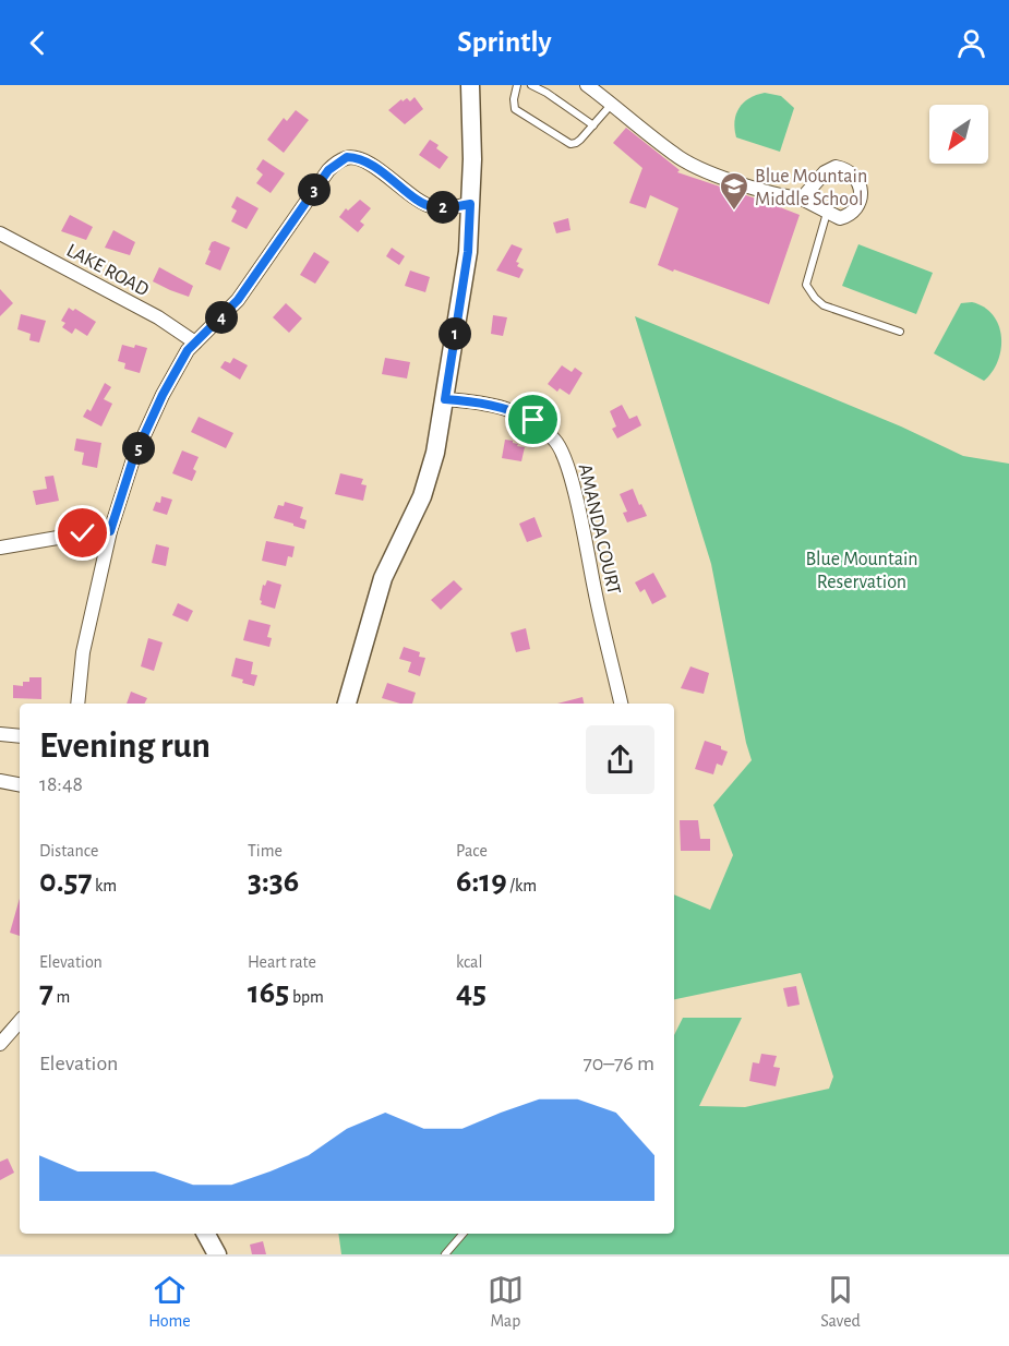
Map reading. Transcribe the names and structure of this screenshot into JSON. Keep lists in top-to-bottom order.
{
  "streets": {
    "street": ["LAKE ROAD", "AMANDA COURT"]
  },
  "parks": ["Blue Mountain Reservation"],
  "places": {
    "school or university": ["Blue Mountain Middle School"]
  },
  "north": "bottom left",
  "page": {
    "header": "Sprintly",
    "pins": [
      "3",
      "2",
      "4",
      "1",
      "5"
    ],
    "heading": ["Evening run", "18:48"],
    "stats": [
      ["Distance", "0.57 km"],
      ["Time", "3:36"],
      ["Pace", "6:19 /km"],
      ["Elevation", "7 m"],
      ["Heart rate", "165 bpm"],
      ["kcal", "45"]
    ],
    "chart": ["Elevation", "70–76 m"],
    "tabs": ["Home", "Map", "Saved"]
  }
}
